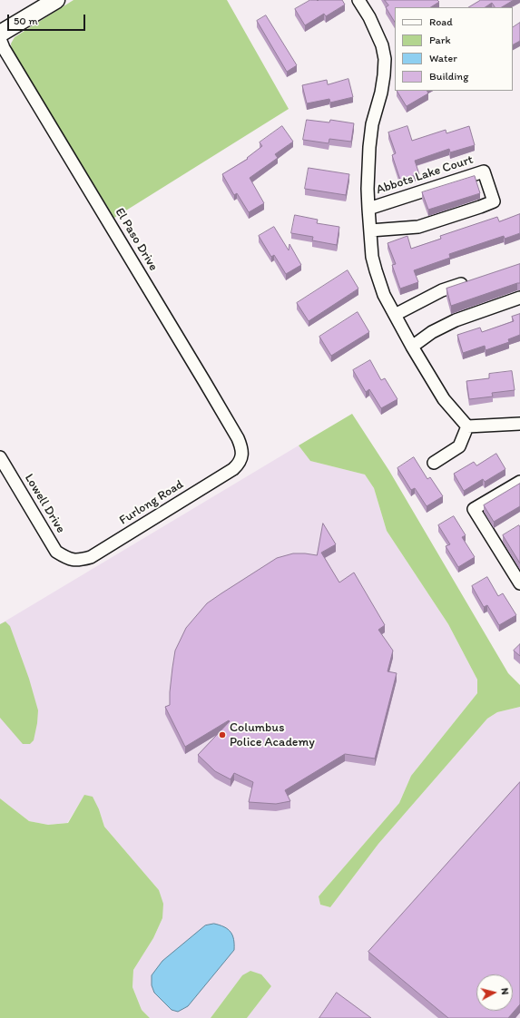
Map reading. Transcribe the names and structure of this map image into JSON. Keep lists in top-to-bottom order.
{
  "streets": {
    "street": [
      "Abbots Lake Court",
      "El Paso Drive",
      "Furlong Road",
      "Lowell Drive"
    ]
  },
  "crossings": [
    ["El Paso Drive", "Furlong Road"],
    ["Furlong Road", "Lowell Drive"]
  ],
  "places": ["Columbus Police Academy"],
  "legend": [
    "Road",
    "Park",
    "Water",
    "Building"
  ],
  "scale_bar": "50 m",
  "north": "right"
}
